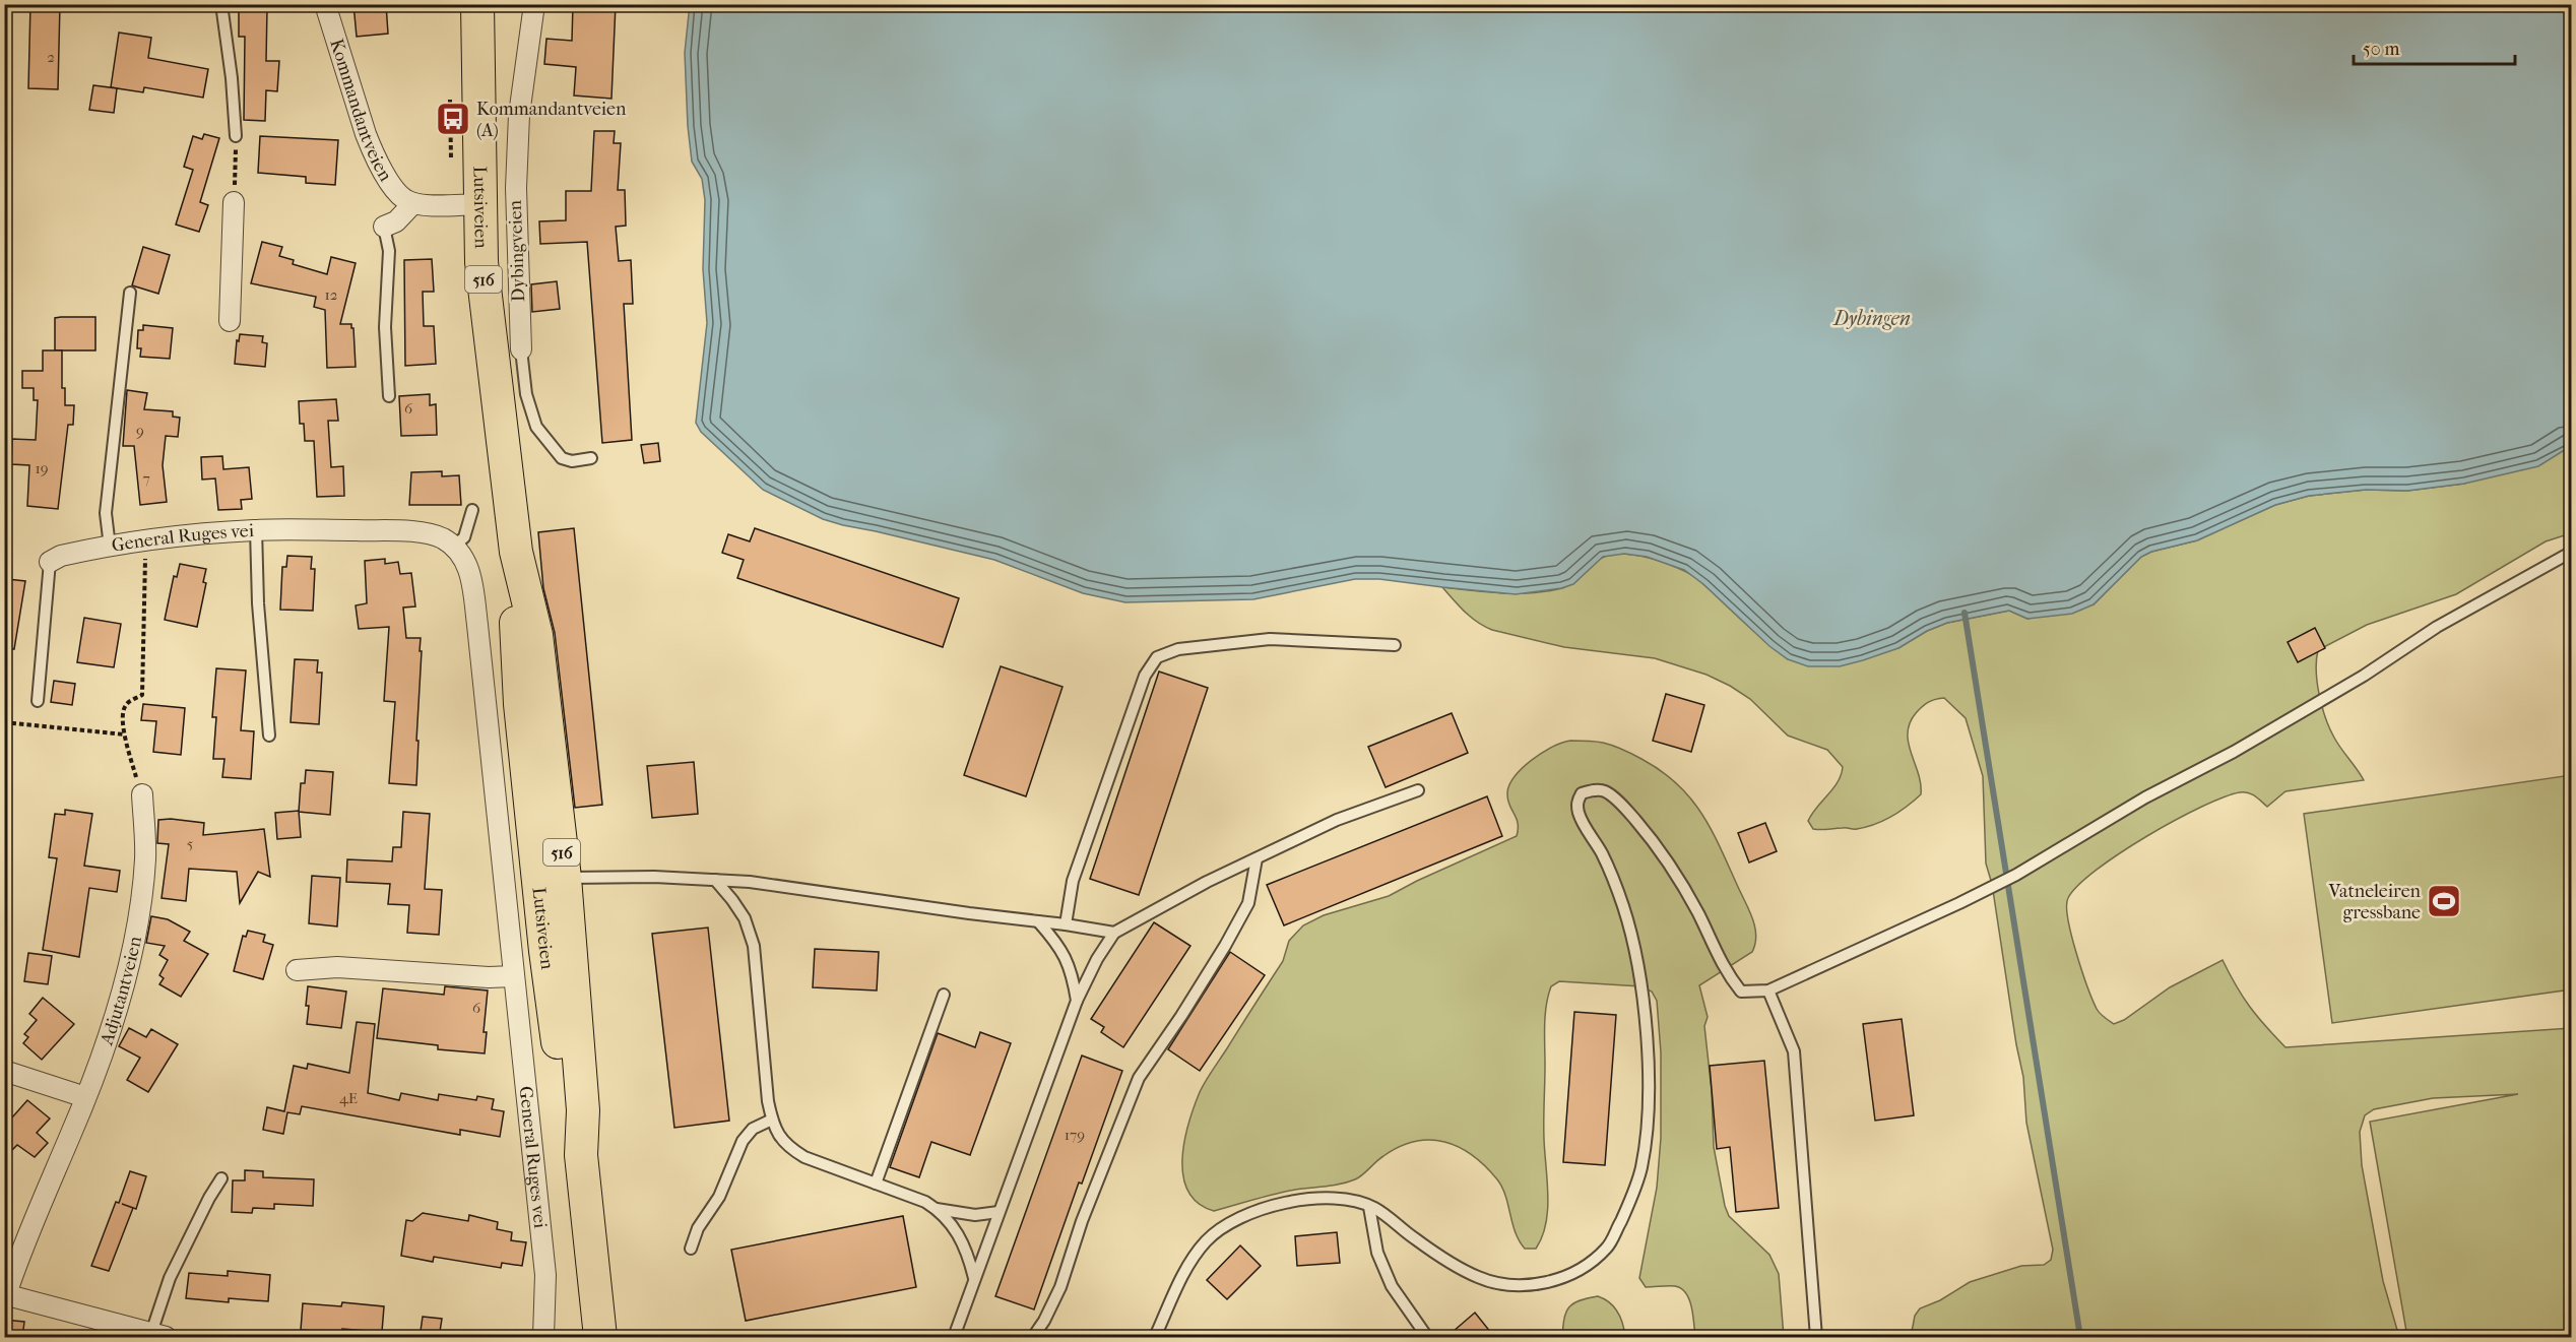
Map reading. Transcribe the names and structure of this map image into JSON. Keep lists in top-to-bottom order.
{
  "streets": {
    "main road": ["Lutsiveien", "516"],
    "street": [
      "Kommandantveien",
      "Dybingveien",
      "General Ruges vei",
      "Adjutantveien"
    ]
  },
  "water": ["Dybingen"],
  "places": {
    "bus stop": ["Kommandantveien (A)"],
    "sports": ["Vatneleiren gressbane"]
  },
  "house_numbers": [
    "2",
    "12",
    "6",
    "9",
    "19",
    "7",
    "5",
    "6",
    "4E",
    "179"
  ],
  "scale_bar": "50 m"
}
